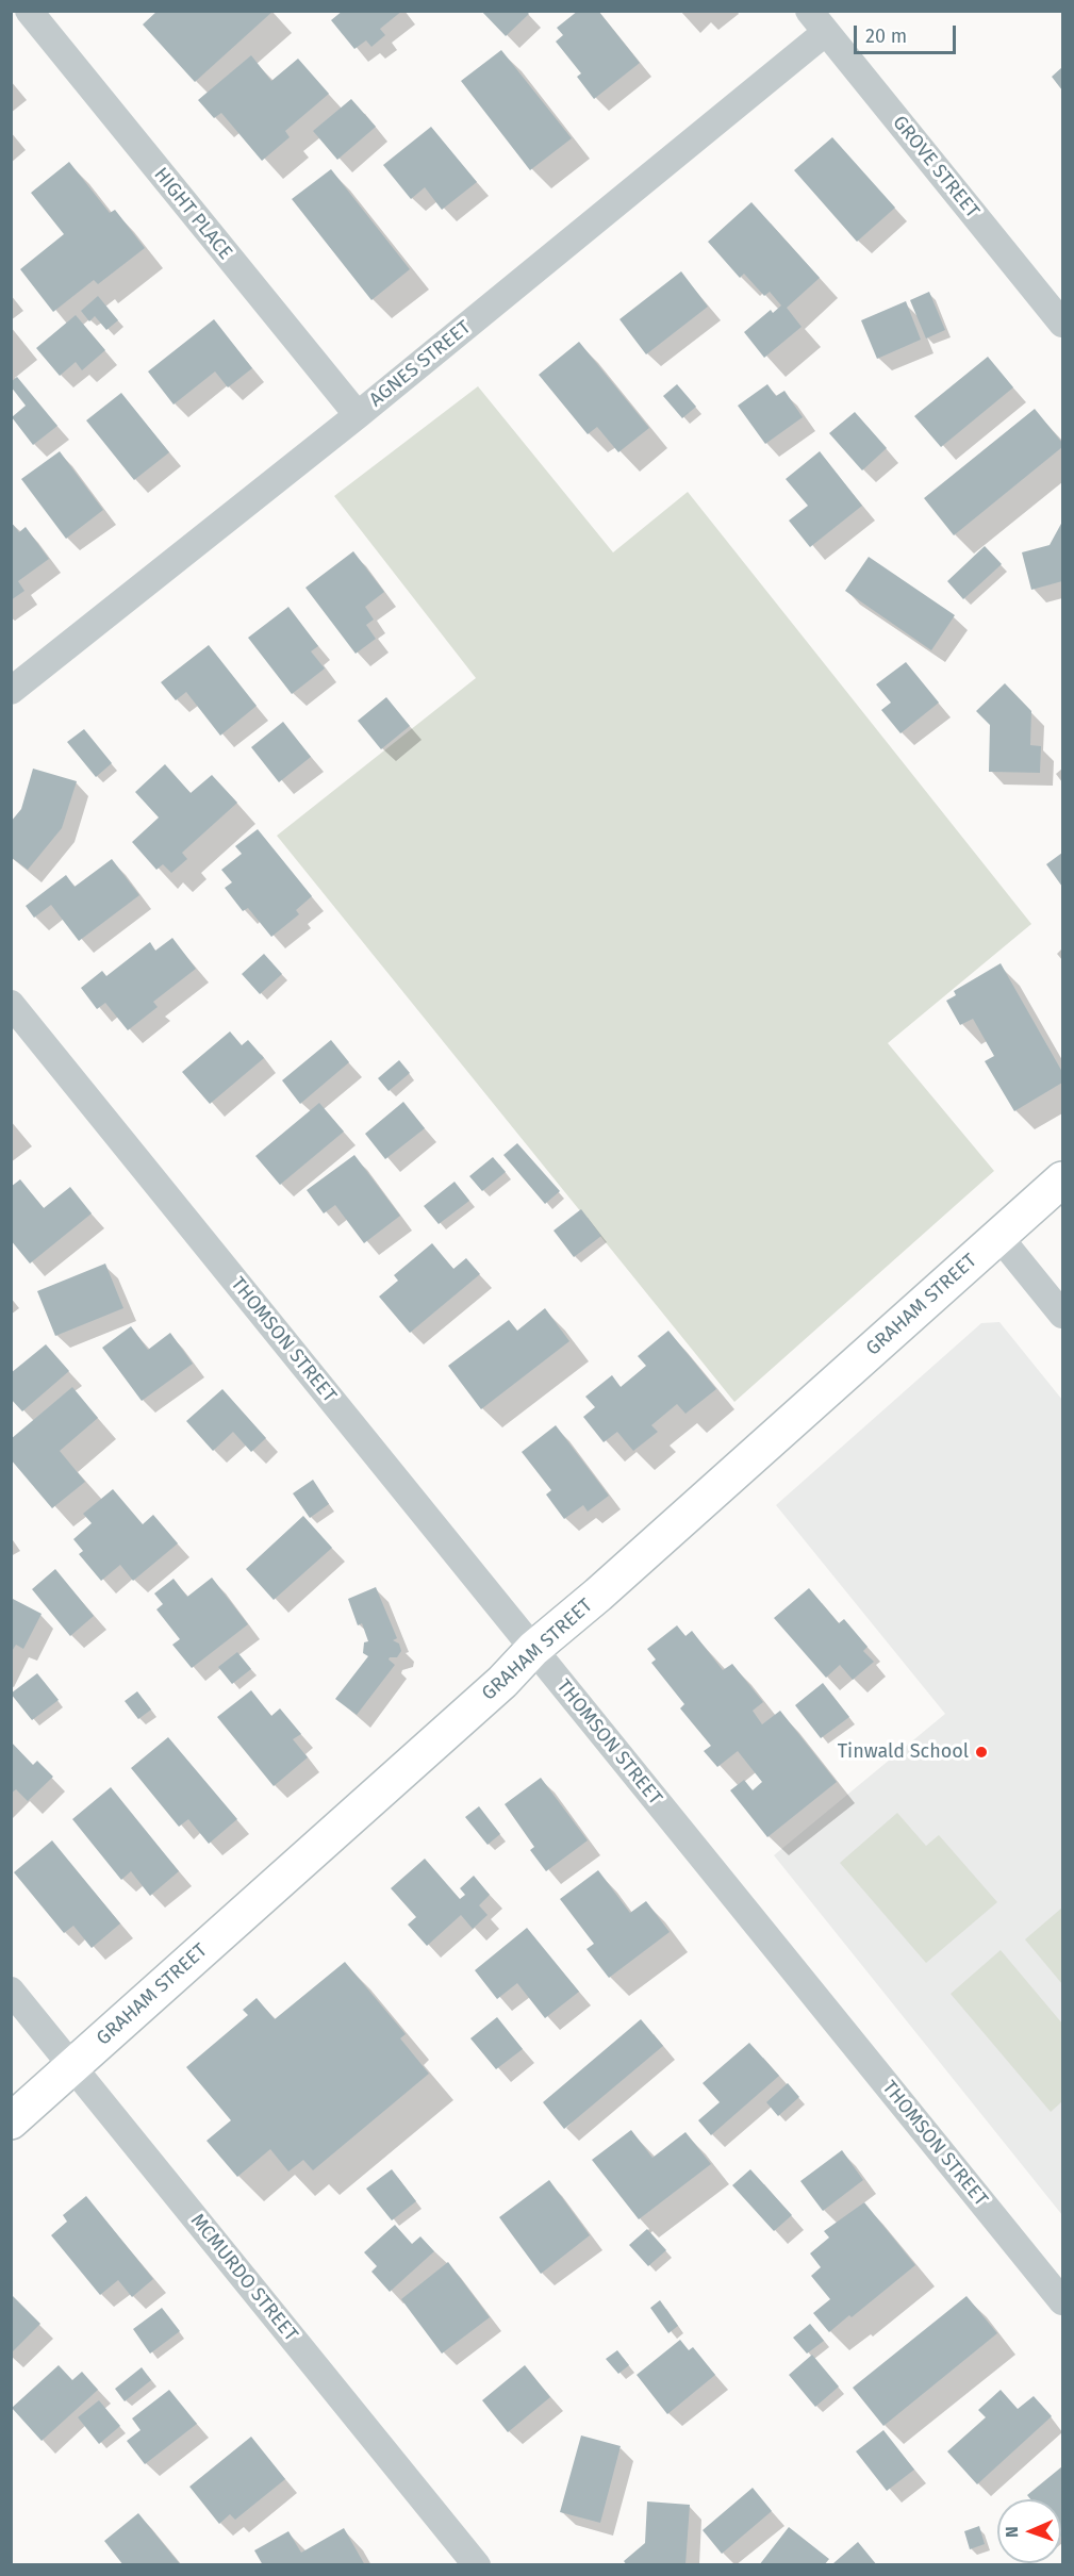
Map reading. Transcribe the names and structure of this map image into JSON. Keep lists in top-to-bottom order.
{
  "streets": {
    "street": [
      "GROVE STREET",
      "HIGHT PLACE",
      "AGNES STREET",
      "GRAHAM STREET",
      "THOMSON STREET",
      "MCMURDO STREET"
    ]
  },
  "crossings": [
    ["GROVE STREET", "AGNES STREET"],
    ["HIGHT PLACE", "AGNES STREET"],
    ["GRAHAM STREET", "THOMSON STREET"],
    ["GRAHAM STREET", "MCMURDO STREET"]
  ],
  "places": ["Tinwald School"],
  "scale_bar": "20 m",
  "north": "left"
}
